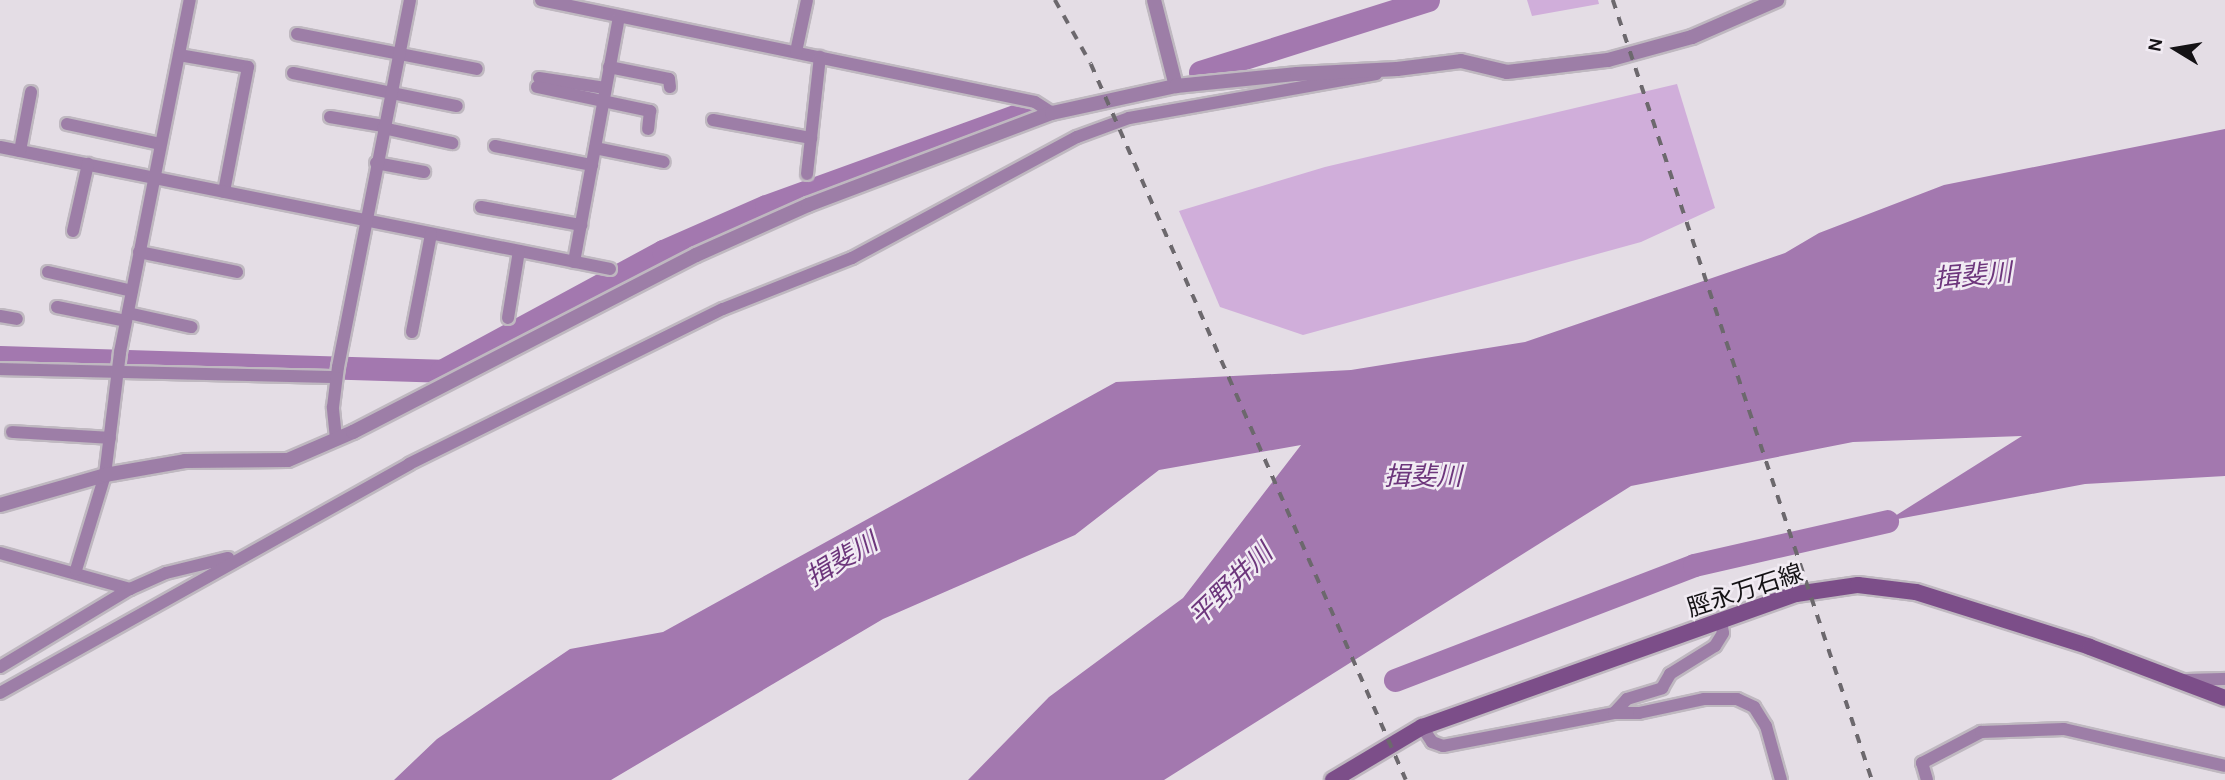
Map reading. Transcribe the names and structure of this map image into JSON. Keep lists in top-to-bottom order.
{
  "streets": {
    "main road": ["脛永万石線"]
  },
  "water": ["揖斐川", "平野井川"],
  "north": "left"
}
